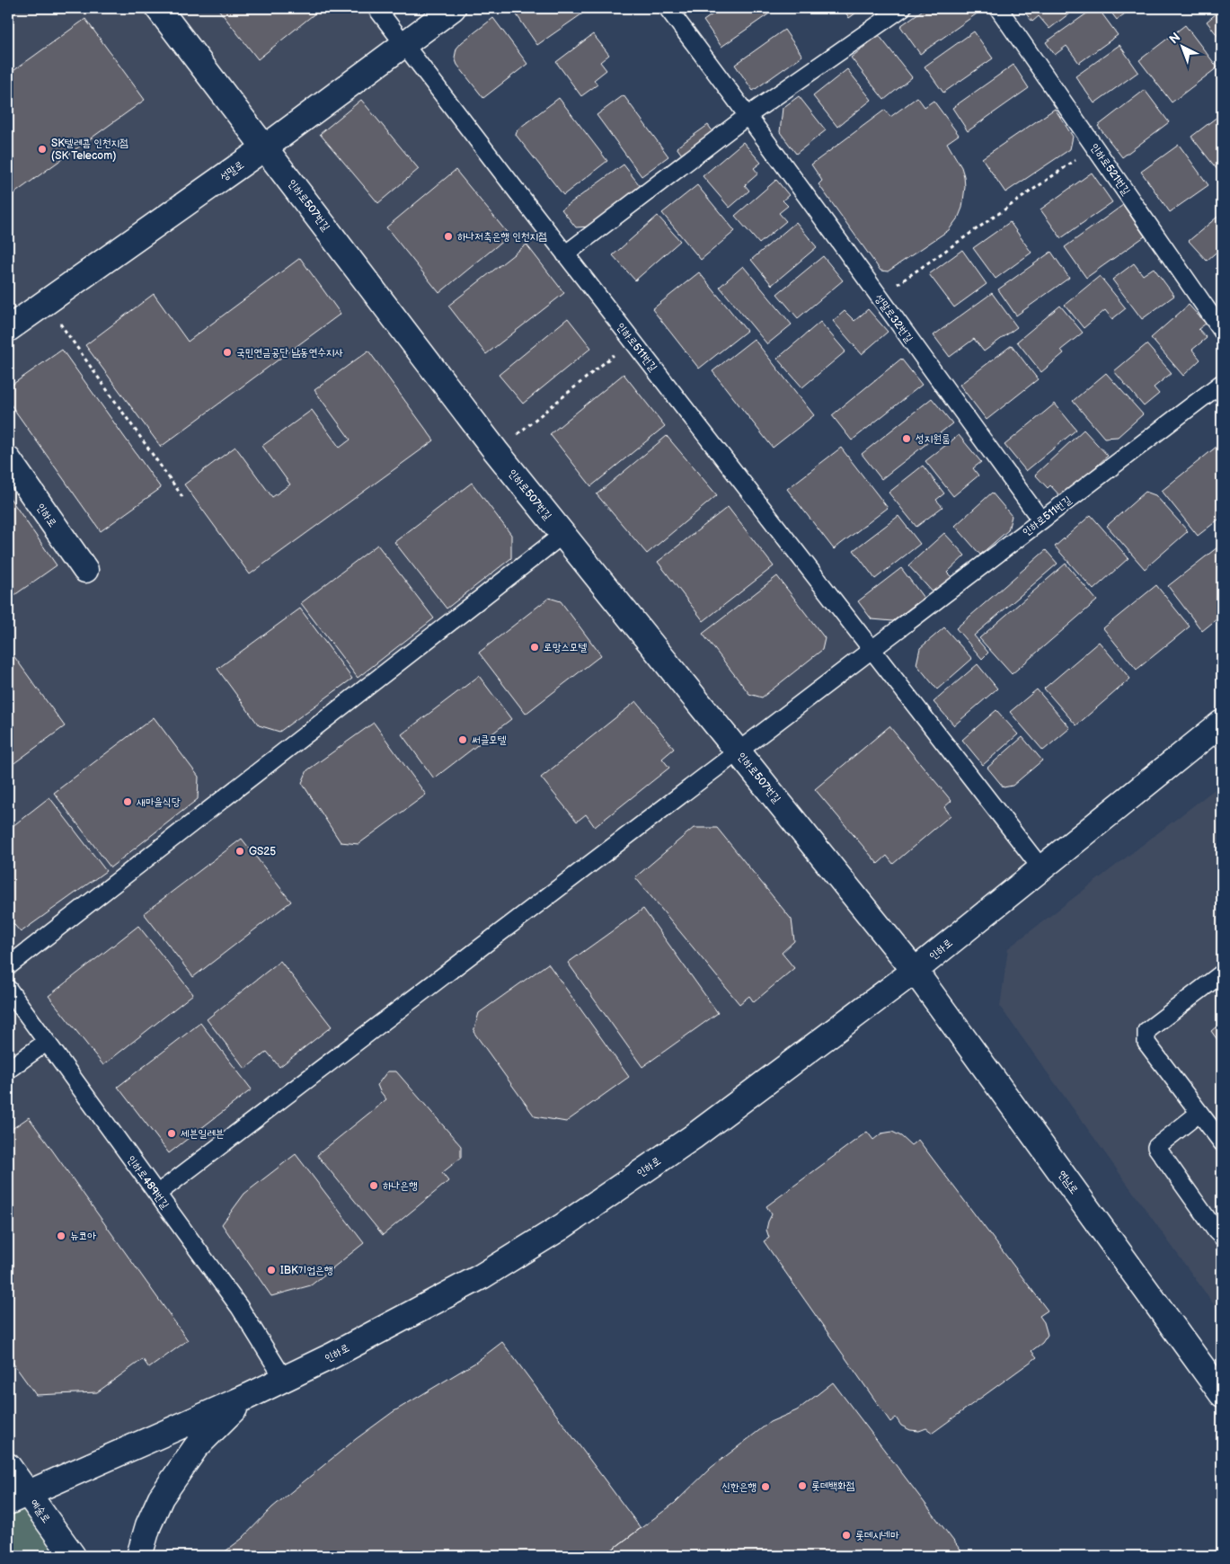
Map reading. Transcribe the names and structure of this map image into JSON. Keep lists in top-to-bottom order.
{
  "streets": {
    "street": [
      "성말로",
      "인하로507번길",
      "인하로",
      "연남로",
      "예술로"
    ],
    "lane": [
      "인하로521번길",
      "성말로32번길",
      "인하로511번길",
      "인하로489번길"
    ]
  },
  "crossings": [
    ["성말로", "인하로507번길"],
    ["성말로", "인하로511번길"],
    ["인하로507번길", "인하로"],
    ["인하로507번길", "연남로"],
    ["성말로32번길", "인하로511번길"],
    ["인하로511번길", "인하로"],
    ["인하로", "인하로489번길"],
    ["인하로", "연남로"],
    ["인하로", "예술로"]
  ],
  "places": [
    "SK텔레콤 인천지점 (SK Telecom)",
    "하나저축은행 인천지점",
    "국민연금공단 남동연수지사",
    "성지원룸",
    "로망스모텔",
    "써클모텔",
    "새마을식당",
    "GS25",
    "세븐일레븐",
    "하나은행",
    "뉴코아",
    "IBK기업은행",
    "롯데백화점",
    "신한은행",
    "롯데시네마"
  ],
  "north": "top left"
}
